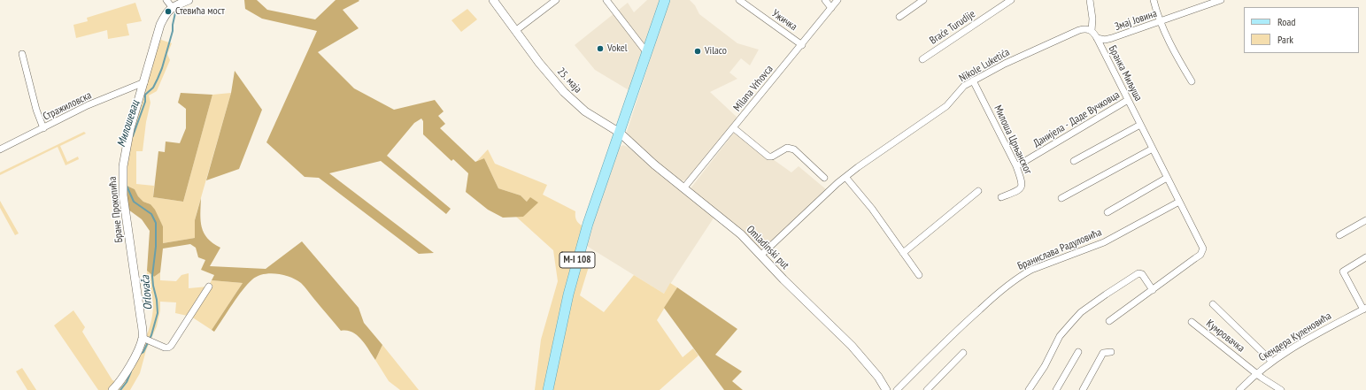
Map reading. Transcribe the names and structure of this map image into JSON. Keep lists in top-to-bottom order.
{
  "streets": {
    "main road": ["M-I 108"],
    "street": [
      "Ужичка",
      "Змај Јовина",
      "Braće Turudije",
      "Nikole Luketića",
      "Бранка Миљуша",
      "25. маја",
      "Milana Vrhovca",
      "Стражиловска",
      "Данијела - Даде Вучковца",
      "Милоша Црњанског",
      "Бране Прокопића",
      "Omladinski put",
      "Бранислава Радуловића",
      "Кумровачка",
      "Скендера Куленовића"
    ]
  },
  "crossings": [
    ["Ужичка", "Milana Vrhovca"],
    ["Змај Јовина", "Бранка Миљуша"],
    ["Nikole Luketića", "Бранка Миљуша"],
    ["Nikole Luketića", "Милоша Црњанског"],
    ["Nikole Luketića", "Omladinski put"],
    ["Бранка Миљуша", "Данијела - Даде Вучковца"],
    ["Бранка Миљуша", "Бранислава Радуловића"],
    ["25. маја", "Omladinski put"],
    ["25. маја", "M-I 108"],
    ["Milana Vrhovca", "Omladinski put"],
    ["Стражиловска", "Бране Прокопића"],
    ["Данијела - Даде Вучковца", "Милоша Црњанског"],
    ["Omladinski put", "M-I 108"],
    ["Кумровачка", "Скендера Куленовића"]
  ],
  "water": ["Милошевац", "Orlovača"],
  "places": ["Стевића мост", "Vokel", "Vilaco"],
  "legend": ["Road", "Park"]
}
